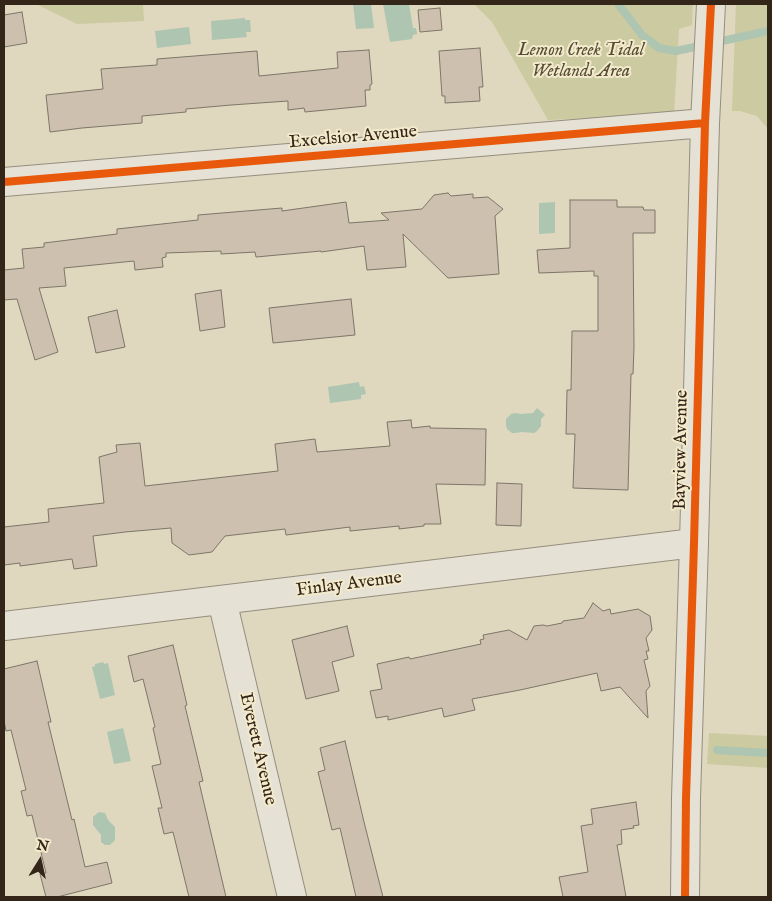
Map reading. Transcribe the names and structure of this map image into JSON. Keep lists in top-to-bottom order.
{
  "streets": {
    "street": [
      "Excelsior Avenue",
      "Bayview Avenue",
      "Finlay Avenue",
      "Everett Avenue"
    ]
  },
  "crossings": [
    ["Excelsior Avenue", "Bayview Avenue"],
    ["Bayview Avenue", "Finlay Avenue"],
    ["Finlay Avenue", "Everett Avenue"]
  ],
  "parks": ["Lemon Creek Tidal Wetlands Area"],
  "north": "top"
}
